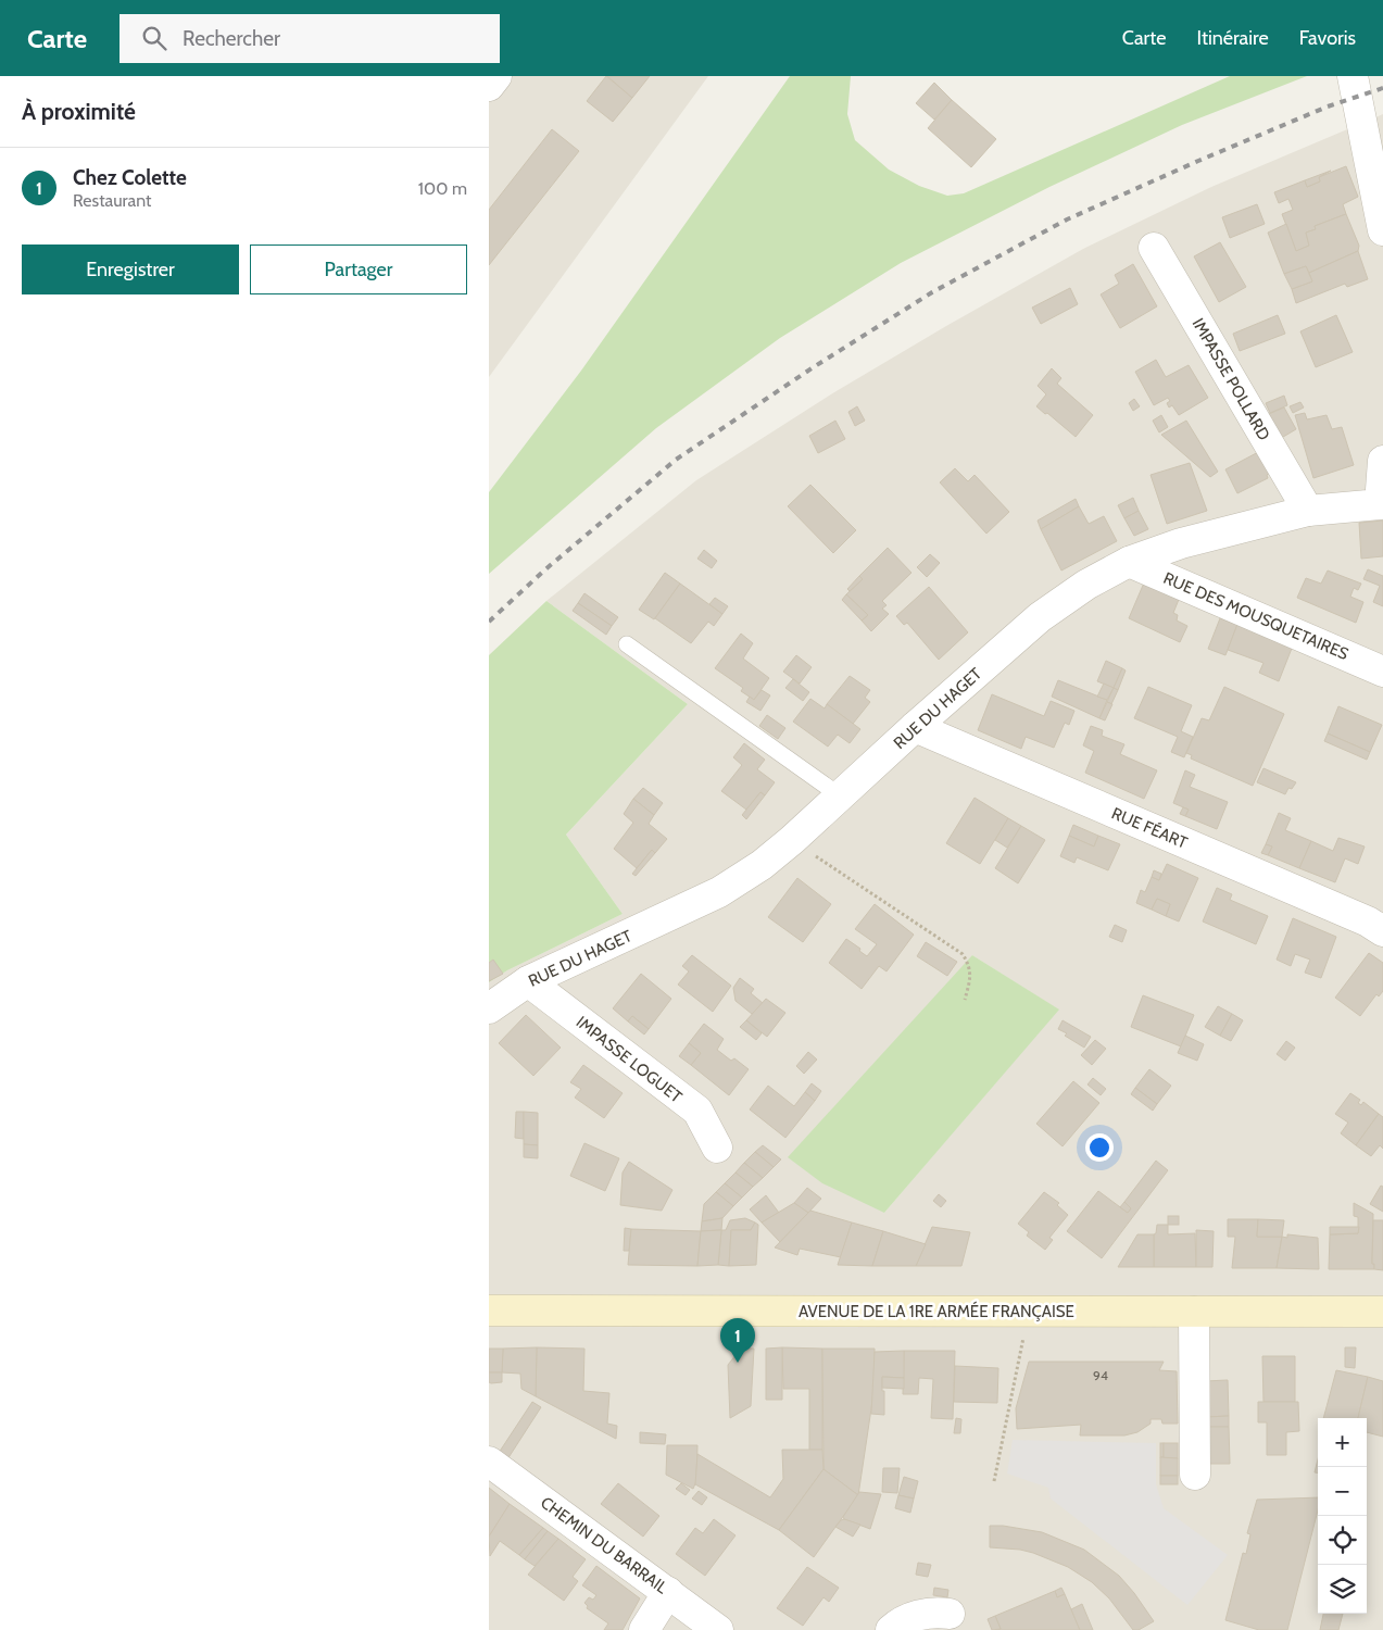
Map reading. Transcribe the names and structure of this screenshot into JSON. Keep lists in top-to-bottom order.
{
  "streets": {
    "main road": ["AVENUE DE LA 1RE ARMÉE FRANÇAISE"],
    "street": [
      "IMPASSE POLLARD",
      "RUE DES MOUSQUETAIRES",
      "RUE DU HAGET",
      "RUE FÉART",
      "IMPASSE LOGUET",
      "CHEMIN DU BARRAIL"
    ]
  },
  "crossings": [
    ["IMPASSE POLLARD", "RUE DU HAGET"],
    ["RUE DES MOUSQUETAIRES", "RUE DU HAGET"],
    ["RUE DU HAGET", "RUE FÉART"],
    ["RUE DU HAGET", "IMPASSE LOGUET"]
  ],
  "house_numbers": ["94"],
  "page": {
    "header": "Carte",
    "search": "Rechercher",
    "nav": ["Carte", "Itinéraire", "Favoris"],
    "heading": "À proximité",
    "list": [
      {
        "mark": "1",
        "name": "Chez Colette",
        "note": "Restaurant",
        "value": "100 m"
      }
    ],
    "buttons": ["Enregistrer", "Partager"],
    "pins": "1",
    "map_buttons": ["+", "−"]
  }
}
